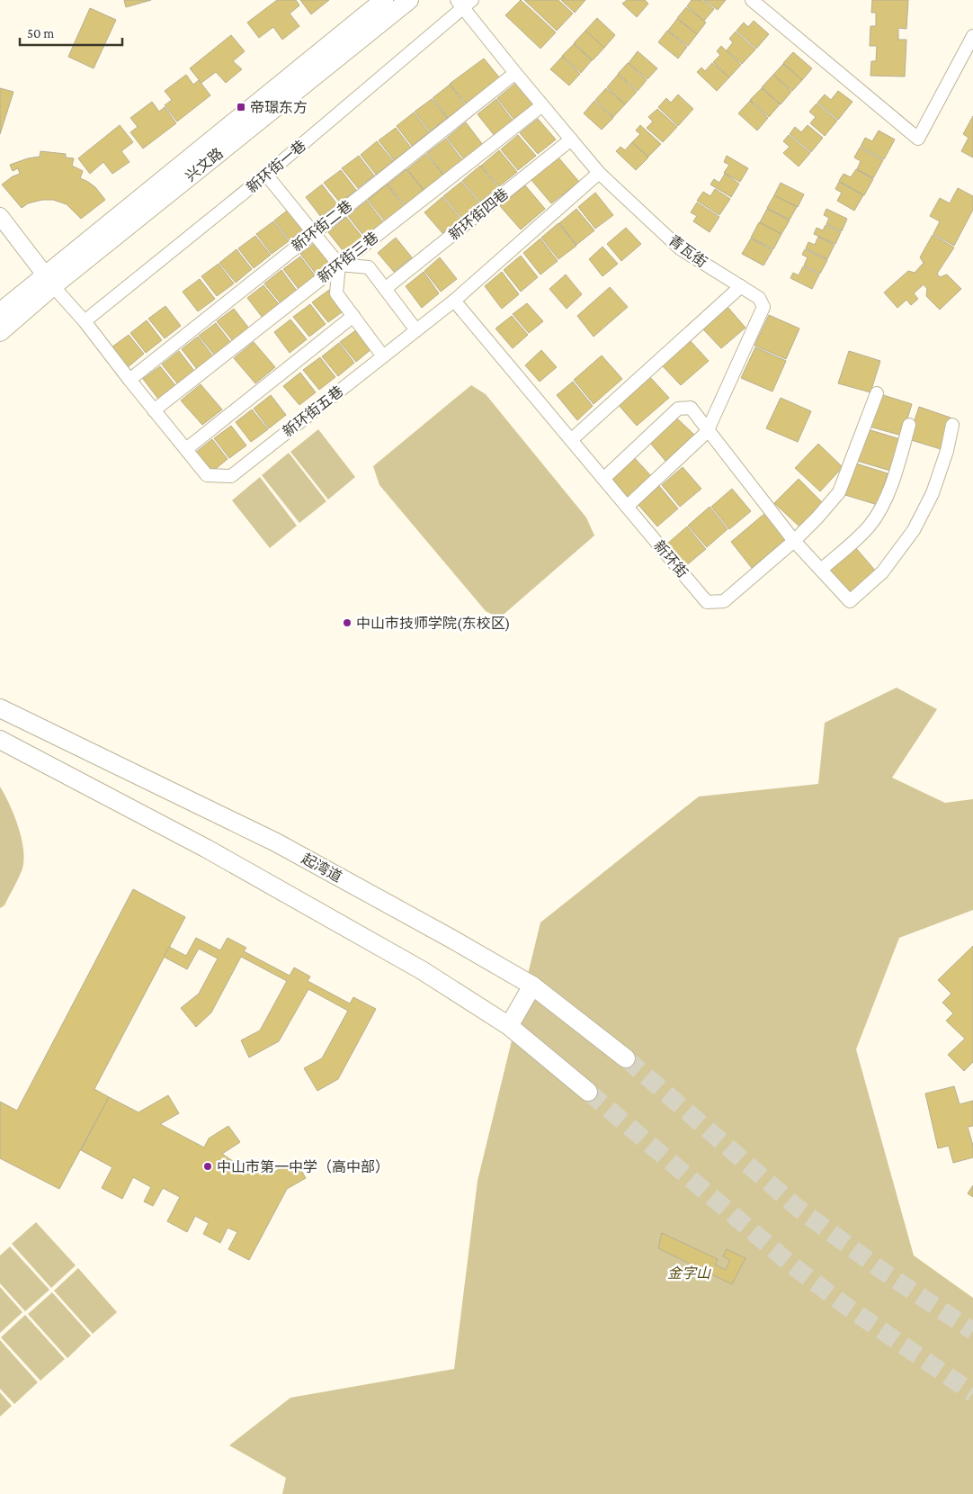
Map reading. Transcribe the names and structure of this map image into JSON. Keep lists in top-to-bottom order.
{
  "streets": {
    "main road": ["兴文路", "起湾道"],
    "street": [
      "新环街一巷",
      "新环街四巷",
      "新环街二巷",
      "青瓦街",
      "新环街三巷",
      "新环街五巷",
      "新环街"
    ]
  },
  "crossings": [
    ["兴文路", "新环街五巷"],
    ["新环街一巷", "青瓦街"],
    ["新环街一巷", "新环街五巷"],
    ["新环街四巷", "青瓦街"],
    ["新环街二巷", "青瓦街"],
    ["新环街二巷", "新环街五巷"],
    ["青瓦街", "新环街三巷"],
    ["青瓦街", "新环街五巷"],
    ["青瓦街", "新环街"],
    ["新环街三巷", "新环街五巷"],
    ["新环街五巷", "新环街"]
  ],
  "parks": ["金字山"],
  "places": {
    "transit": ["帝璟东方"],
    "other": ["中山市技师学院(东校区)", "中山市第一中学（高中部）"]
  },
  "scale_bar": "50 m"
}
